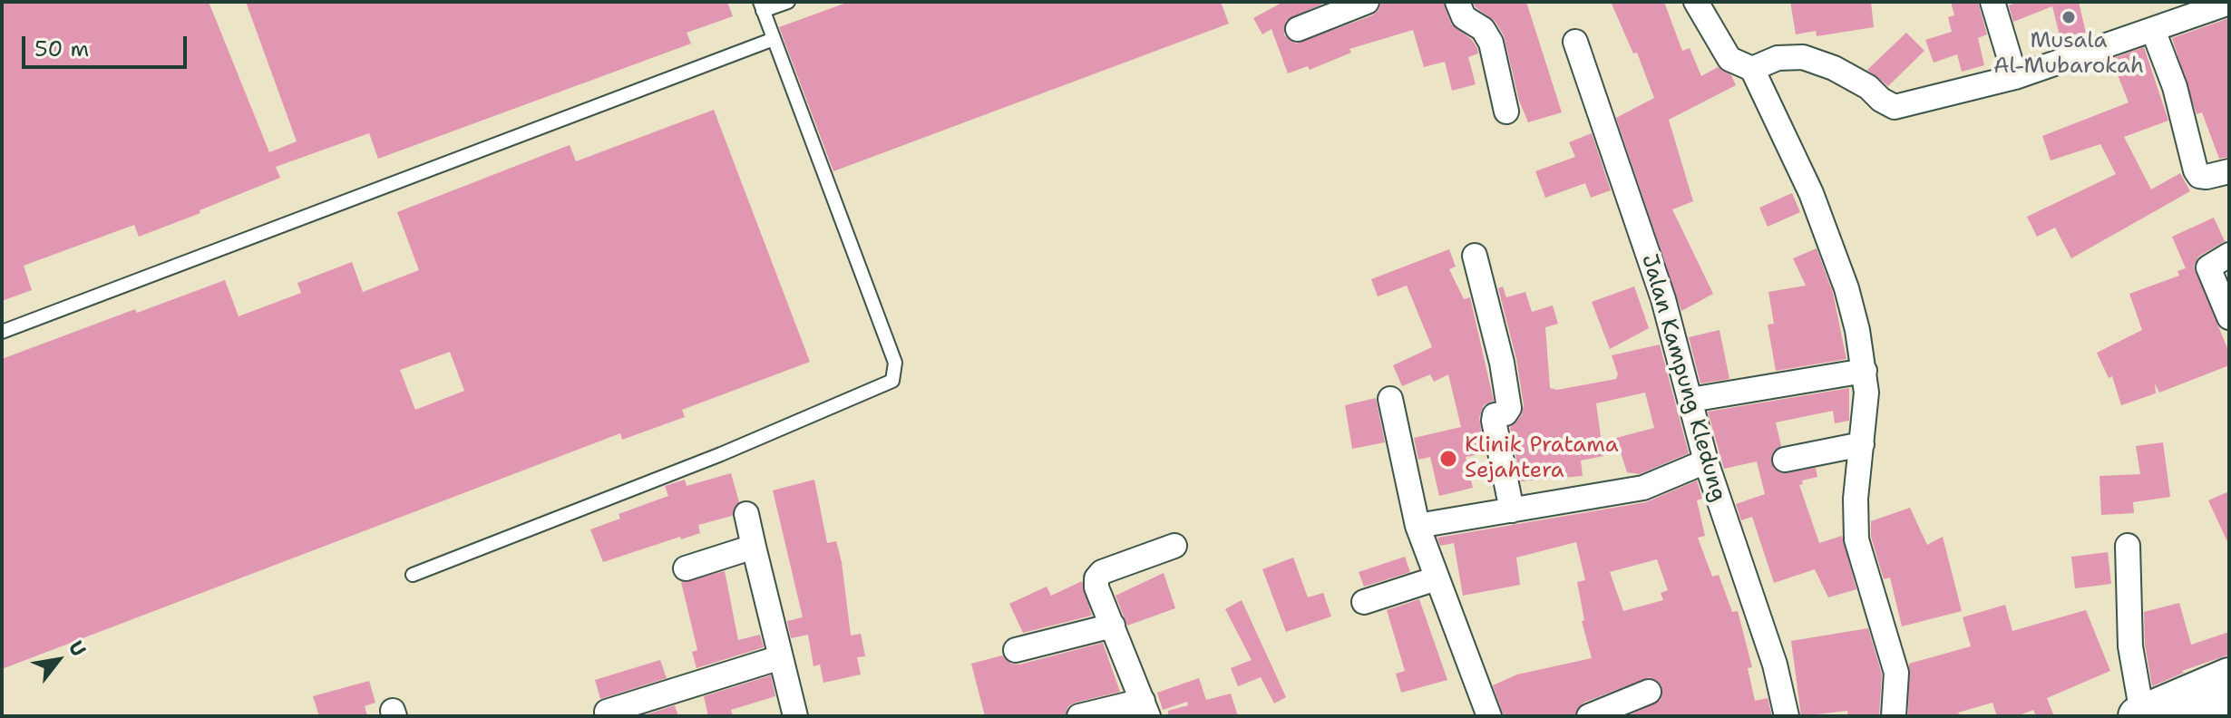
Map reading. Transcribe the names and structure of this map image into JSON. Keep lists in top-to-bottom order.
{
  "streets": {
    "street": ["Jalan Kampung Kledung"]
  },
  "places": ["Musala Al-Mubarokah", "Klinik Pratama Sejahtera"],
  "scale_bar": "50 m",
  "north": "top right"
}
